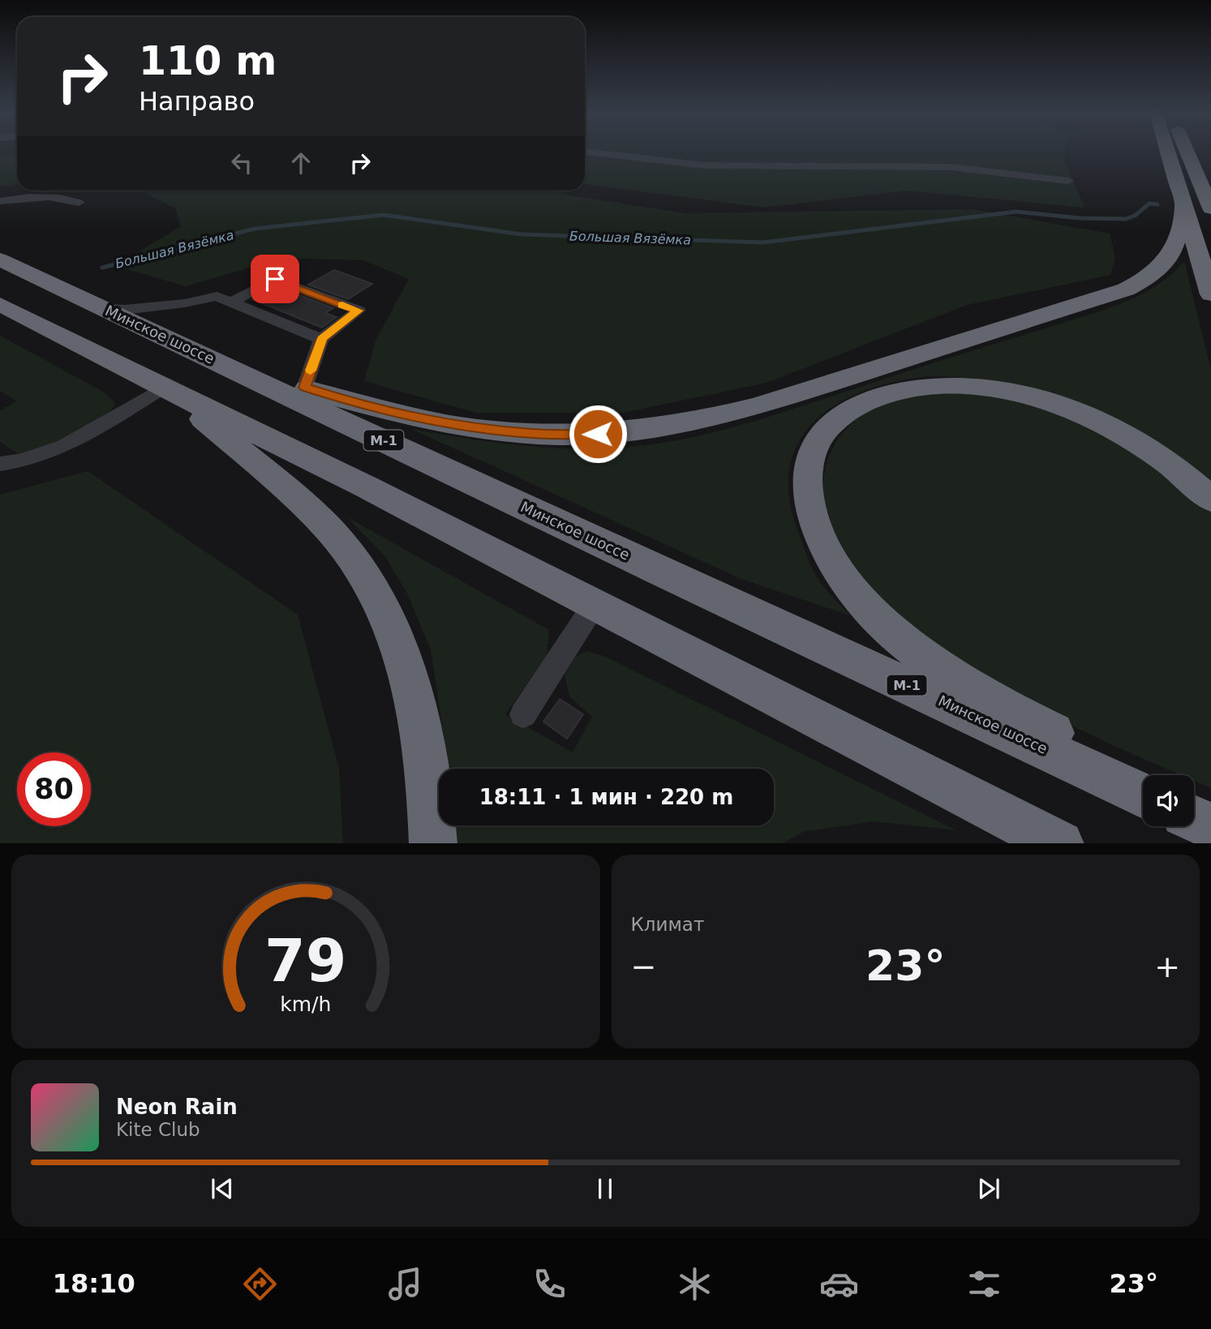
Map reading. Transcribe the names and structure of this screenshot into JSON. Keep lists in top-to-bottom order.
{
  "streets": {
    "highway": ["Минское шоссе", "М-1"]
  },
  "water": ["Большая Вязёмка"],
  "page": {
    "turn": ["110 m", "Направо"],
    "limit": "80",
    "trip": "18:11 · 1 мин · 220 m",
    "tile": "Климат",
    "heat": ["−", "23°", "+"],
    "song": ["Neon Rain", "Kite Club"],
    "tabs": ["18:10", "23°"],
    "gauge": ["79", "km/h"]
  }
}
